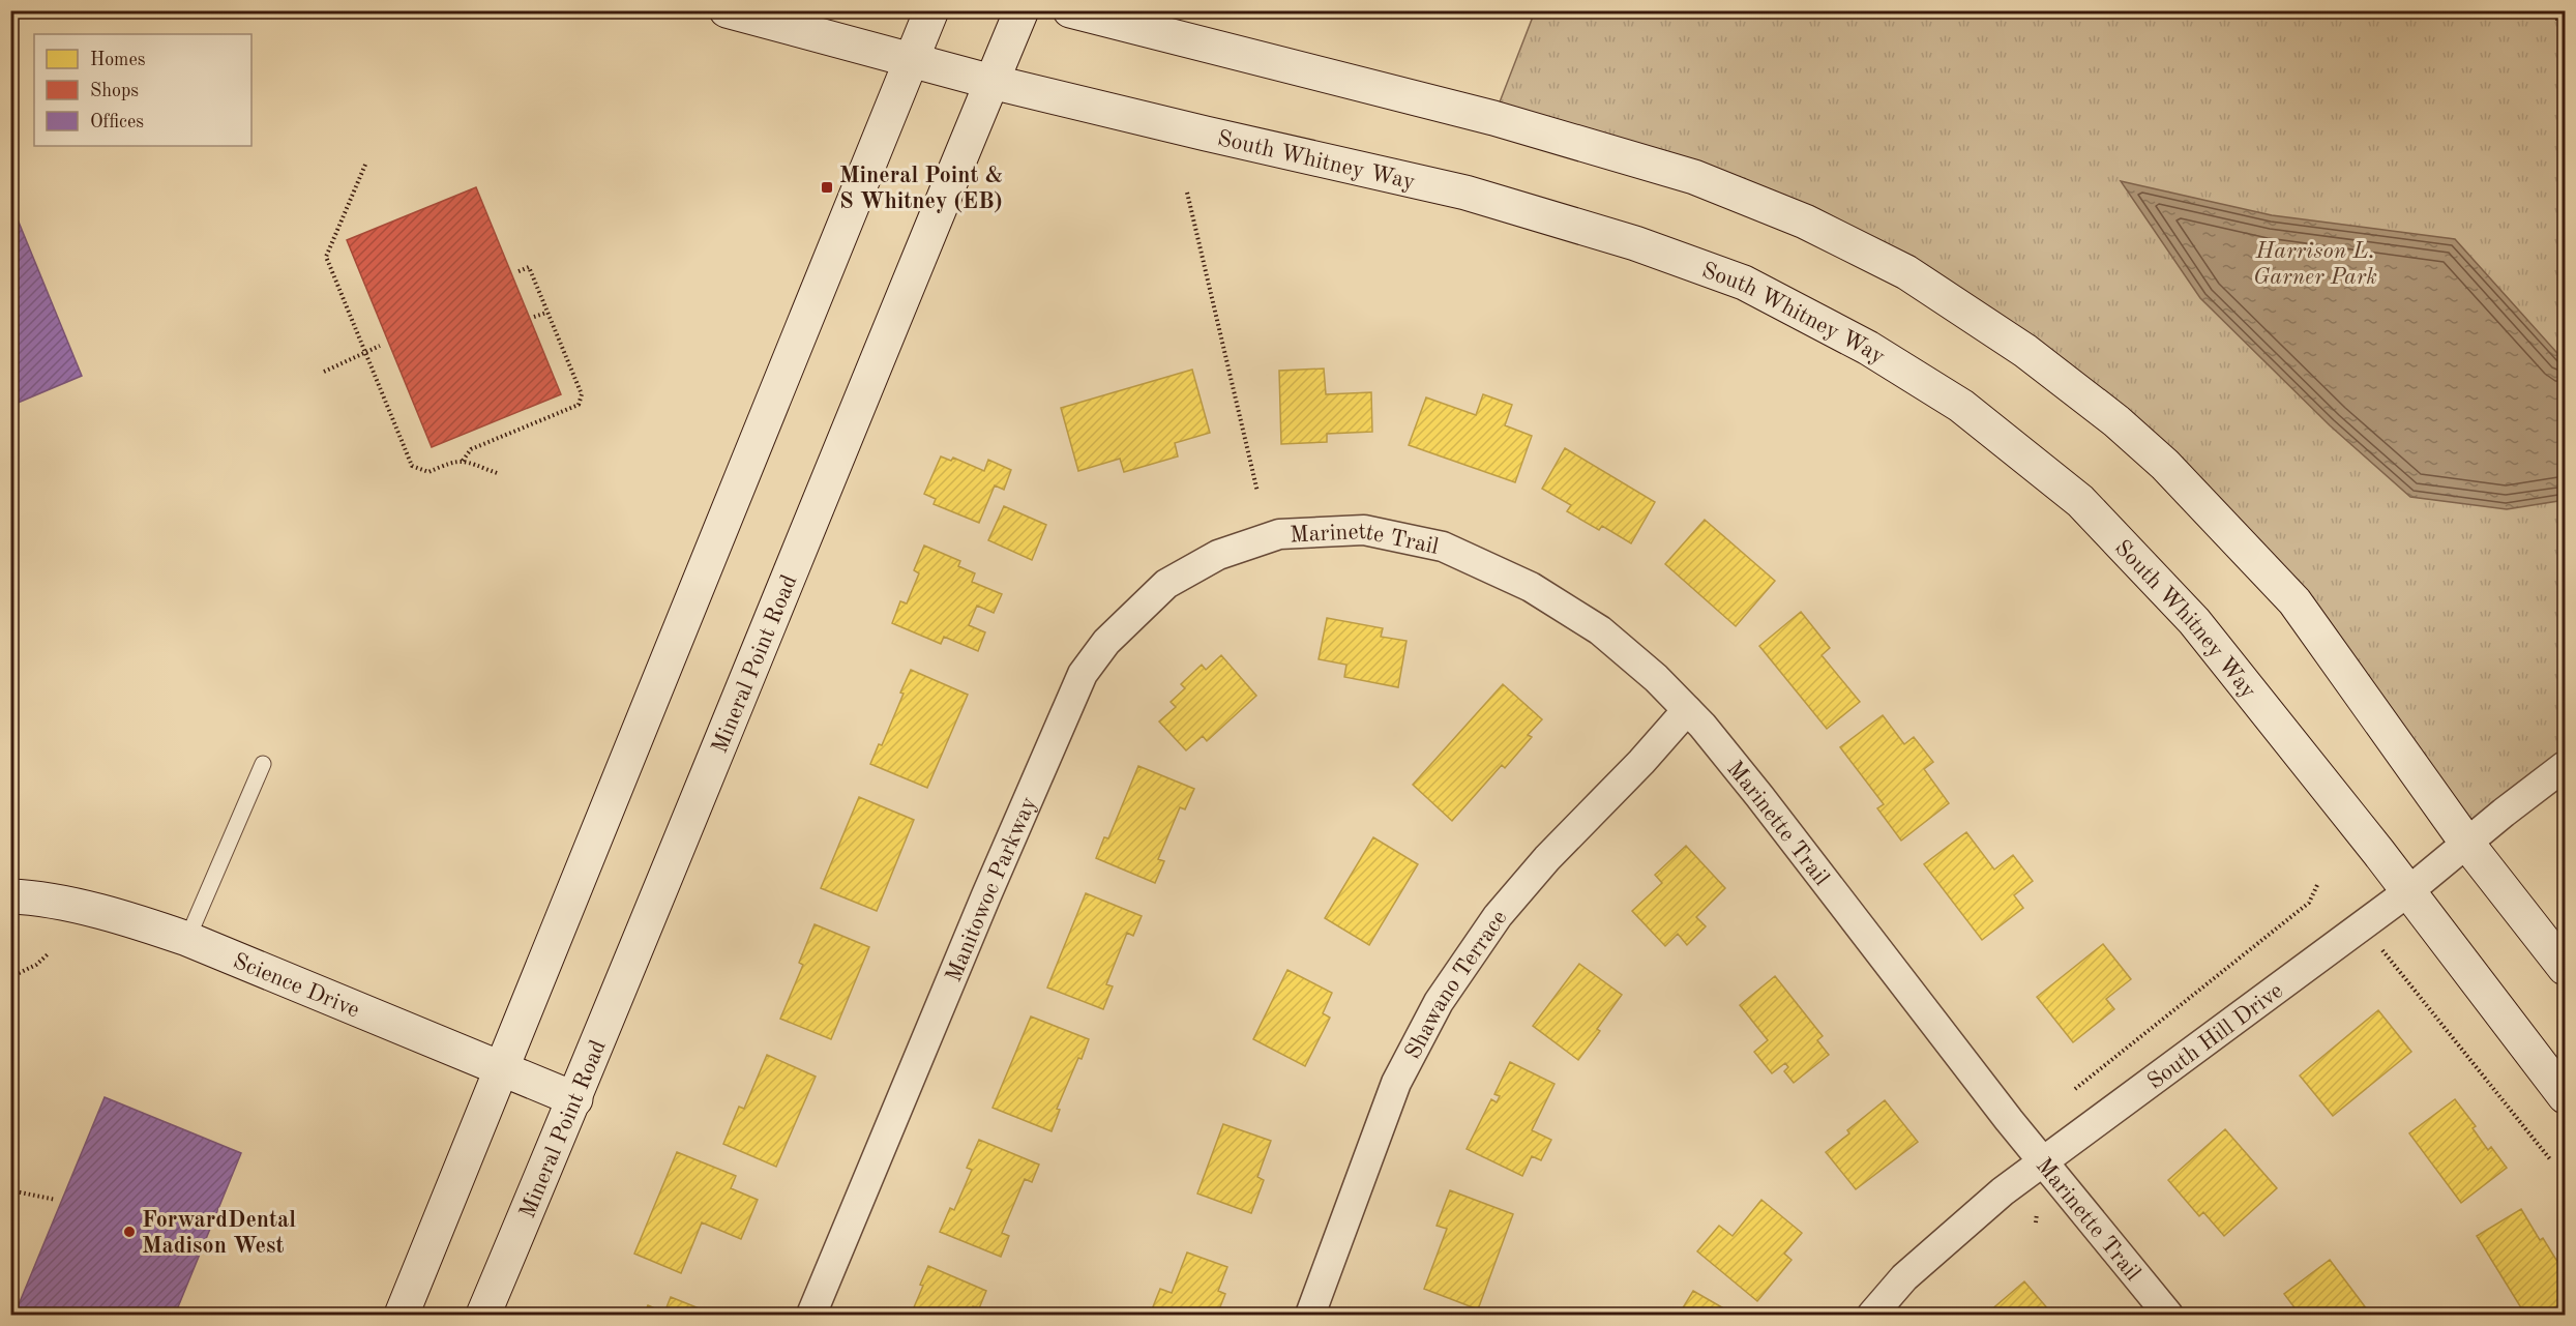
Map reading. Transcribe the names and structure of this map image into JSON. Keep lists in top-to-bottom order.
{
  "streets": {
    "main road": ["South Whitney Way", "Mineral Point Road", "Science Drive"],
    "street": [
      "Marinette Trail",
      "Manitowoc Parkway",
      "Shawano Terrace",
      "South Hill Drive"
    ]
  },
  "crossings": [
    ["South Whitney Way", "Mineral Point Road"],
    ["South Whitney Way", "South Hill Drive"],
    ["Marinette Trail", "Manitowoc Parkway"],
    ["Marinette Trail", "Shawano Terrace"],
    ["Marinette Trail", "South Hill Drive"],
    ["Mineral Point Road", "Science Drive"]
  ],
  "parks": ["Harrison L. Garner Park"],
  "places": {
    "transit": ["Mineral Point & S Whitney (EB)"],
    "other": ["ForwardDental Madison West"]
  },
  "legend": ["Homes", "Shops", "Offices"]
}
